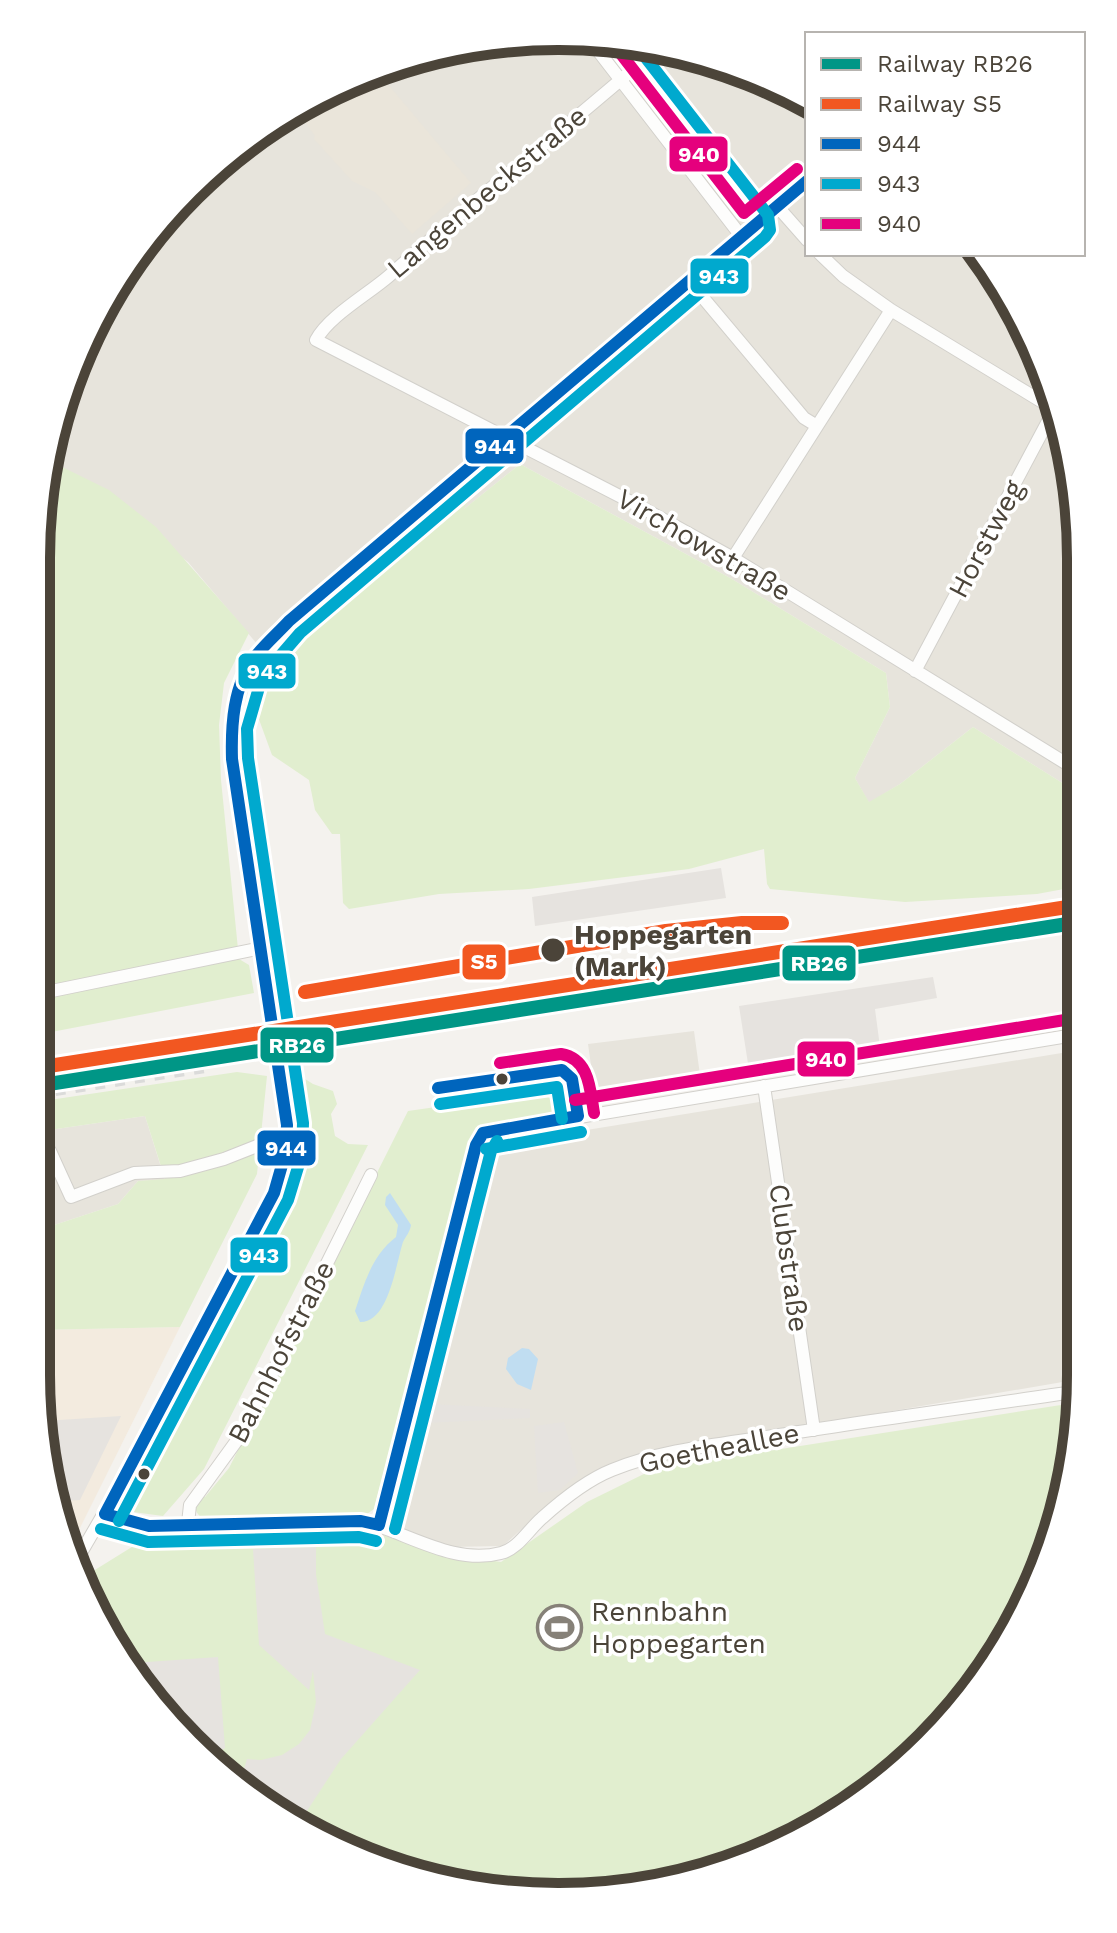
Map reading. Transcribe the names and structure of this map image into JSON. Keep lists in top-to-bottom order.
{
  "streets": {
    "street": [
      "Langenbeckstraße",
      "Horstweg",
      "Virchowstraße",
      "Clubstraße",
      "Bahnhofstraße",
      "Goetheallee"
    ]
  },
  "crossings": [
    ["Langenbeckstraße", "Virchowstraße"],
    ["Horstweg", "Virchowstraße"],
    ["Clubstraße", "Goetheallee"],
    ["Bahnhofstraße", "Goetheallee"]
  ],
  "places": {
    "other": ["Hoppegarten (Mark)"],
    "sports": ["Rennbahn Hoppegarten"]
  },
  "lines": [
    "transit line 940",
    "transit line 943",
    "transit line 944",
    "rail line S5",
    "rail line RB26"
  ],
  "legend": [
    "Railway RB26",
    "Railway S5",
    "944",
    "943",
    "940"
  ]
}
